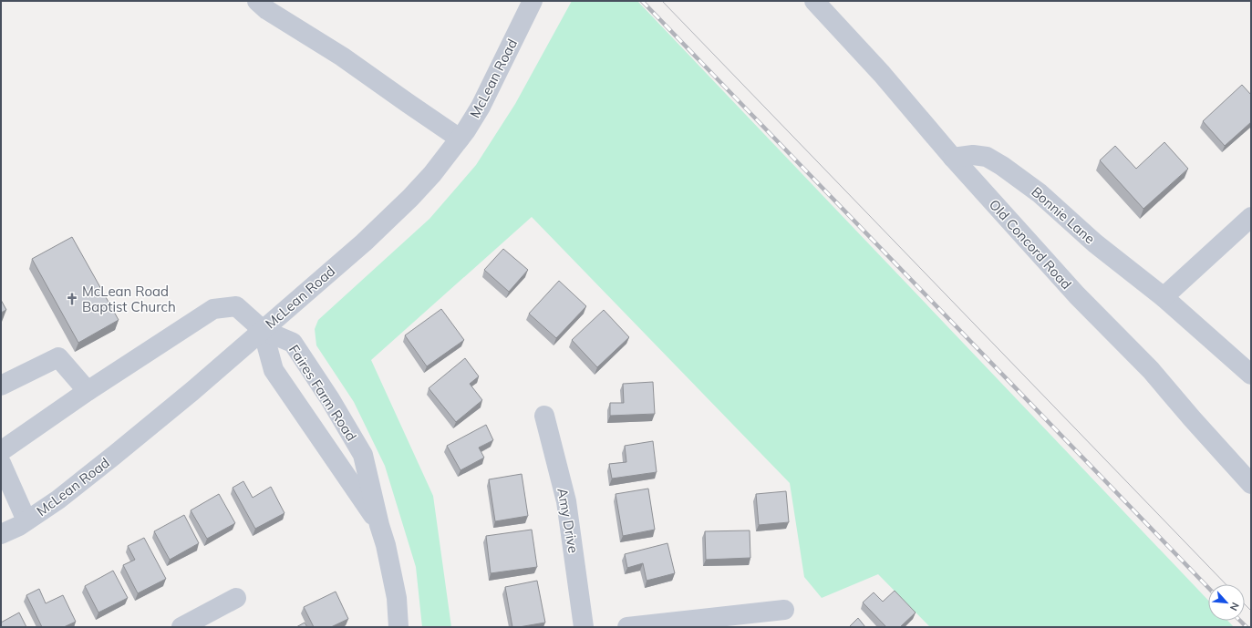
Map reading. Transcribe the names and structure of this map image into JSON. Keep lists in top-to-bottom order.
{
  "streets": {
    "street": [
      "McLean Road",
      "Bonnie Lane",
      "Old Concord Road",
      "Faires Farm Road",
      "Amy Drive"
    ]
  },
  "crossings": [
    ["McLean Road", "Faires Farm Road"],
    ["Bonnie Lane", "Old Concord Road"]
  ],
  "places": {
    "church": ["McLean Road Baptist Church"]
  },
  "north": "bottom right"
}
